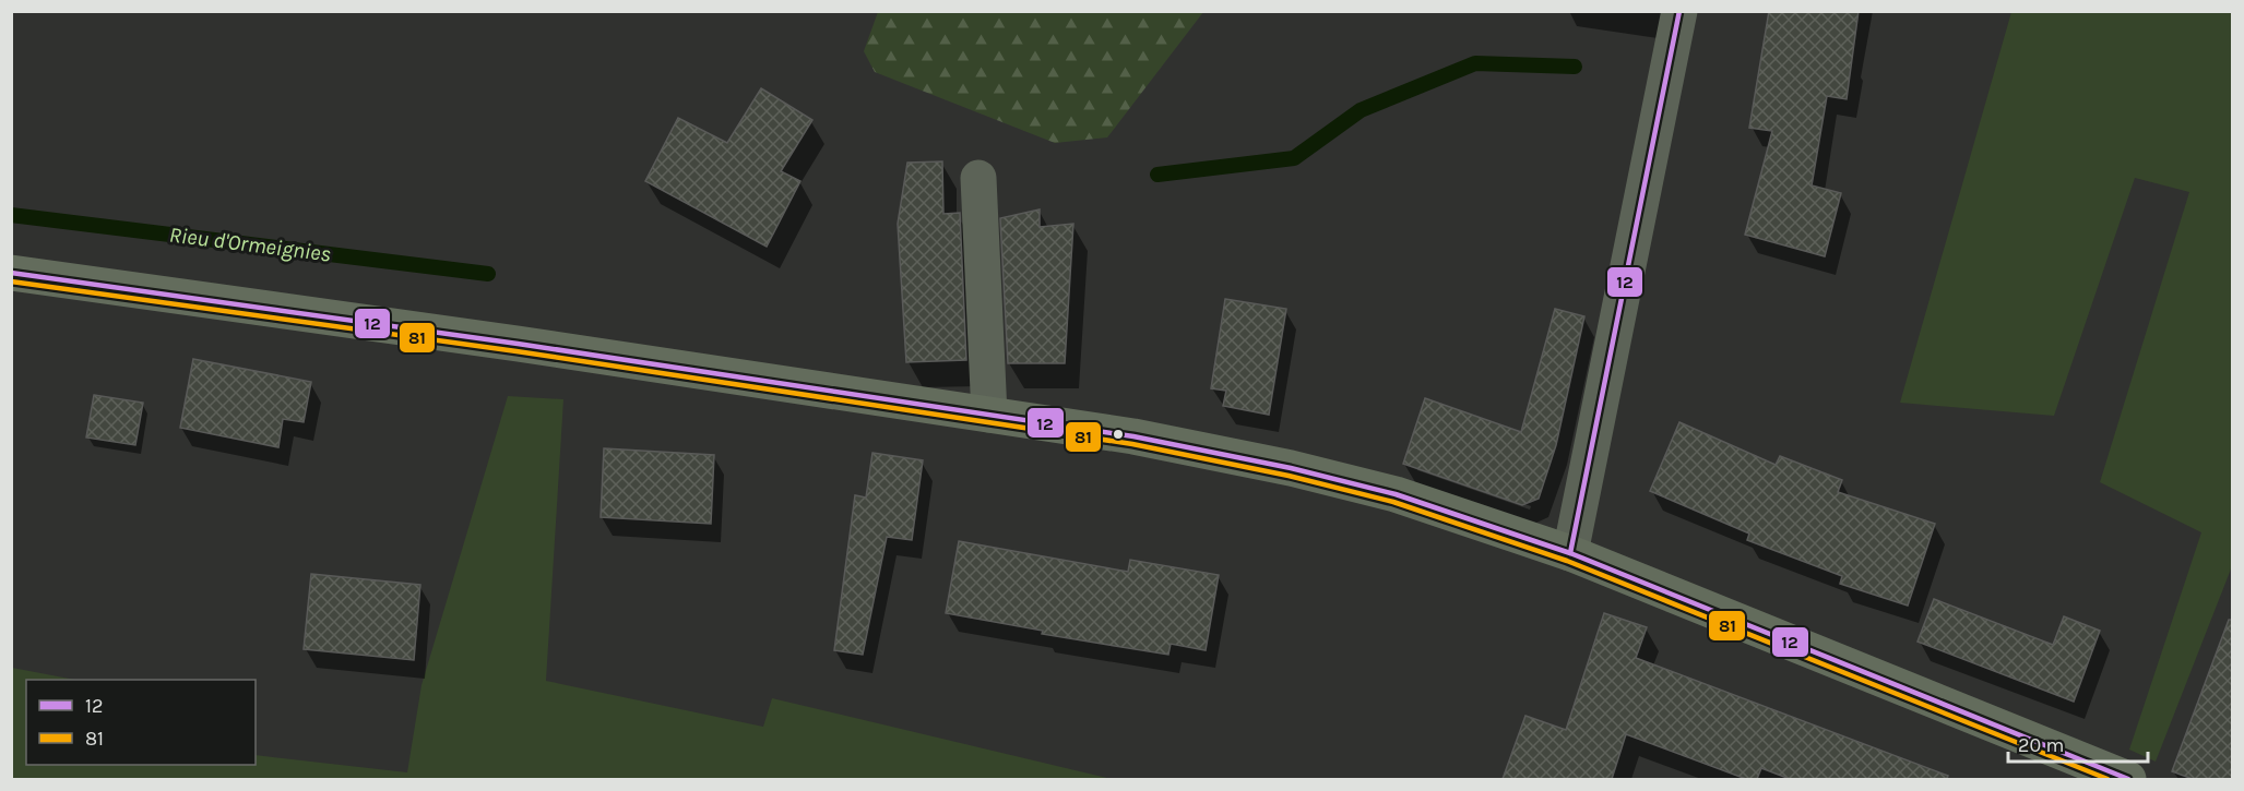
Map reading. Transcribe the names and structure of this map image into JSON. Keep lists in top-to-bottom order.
{
  "water": ["Rieu d'Ormeignies"],
  "lines": ["transit line 12", "transit line 81"],
  "legend": ["12", "81"],
  "scale_bar": "20 m"
}
